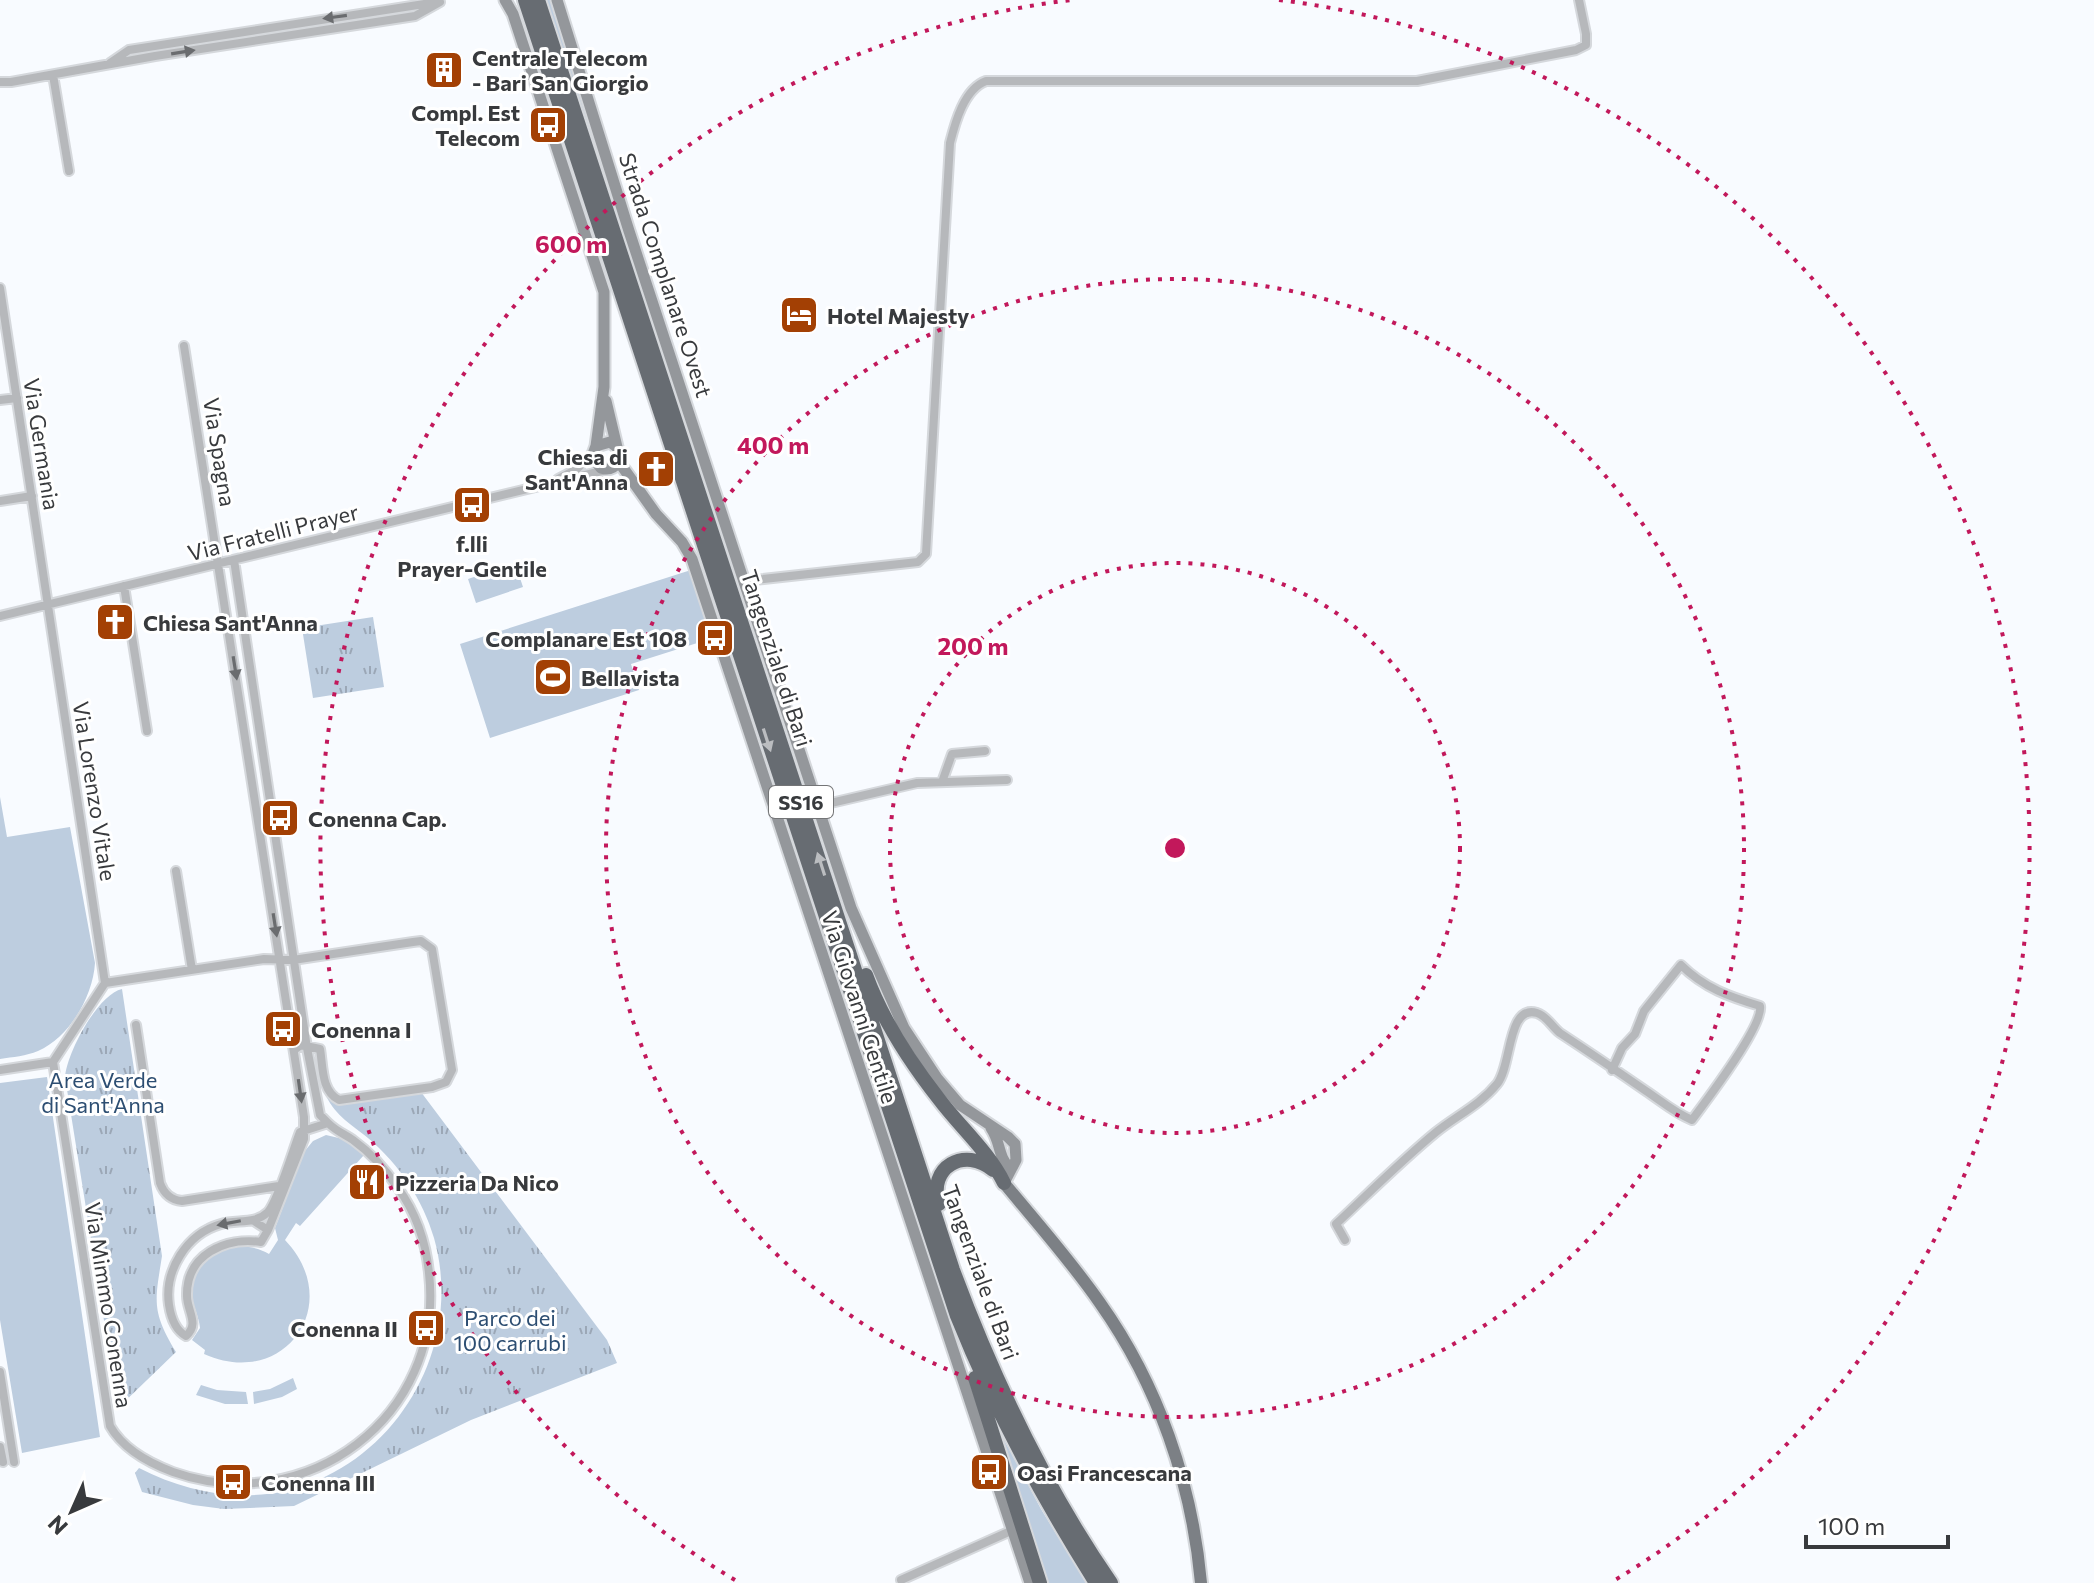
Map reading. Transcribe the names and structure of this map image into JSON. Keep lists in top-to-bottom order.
{
  "streets": {
    "highway": ["Tangenziale di Bari", "SS16"],
    "street": [
      "Strada Complanare Ovest",
      "Via Germania",
      "Via Spagna",
      "Via Fratelli Prayer",
      "Via Lorenzo Vitale",
      "Via Giovanni Gentile",
      "Via Mimmo Conenna"
    ]
  },
  "crossings": [
    ["Strada Complanare Ovest", "SS16"],
    ["Via Germania", "Via Fratelli Prayer"],
    ["Via Germania", "Via Lorenzo Vitale"],
    ["Via Spagna", "Via Fratelli Prayer"],
    ["Via Fratelli Prayer", "Via Lorenzo Vitale"],
    ["Via Fratelli Prayer", "Via Giovanni Gentile"],
    ["Tangenziale di Bari", "SS16"]
  ],
  "parks": ["Area Verde di Sant'Anna", "Parco dei 100 carrubi"],
  "places": {
    "building": ["Centrale Telecom - Bari San Giorgio"],
    "bus stop": [
      "Compl. Est Telecom",
      "f.lli Prayer-Gentile",
      "Complanare Est 108",
      "Conenna Cap.",
      "Conenna I",
      "Conenna II",
      "Oasi Francescana",
      "Conenna III"
    ],
    "hotel": ["Hotel Majesty"],
    "church": ["Chiesa di Sant'Anna", "Chiesa Sant'Anna"],
    "sports": ["Bellavista"],
    "restaurant": ["Pizzeria Da Nico"]
  },
  "scale_bar": "100 m",
  "north": "bottom left",
  "rings": ["600 m", "400 m", "200 m"]
}
